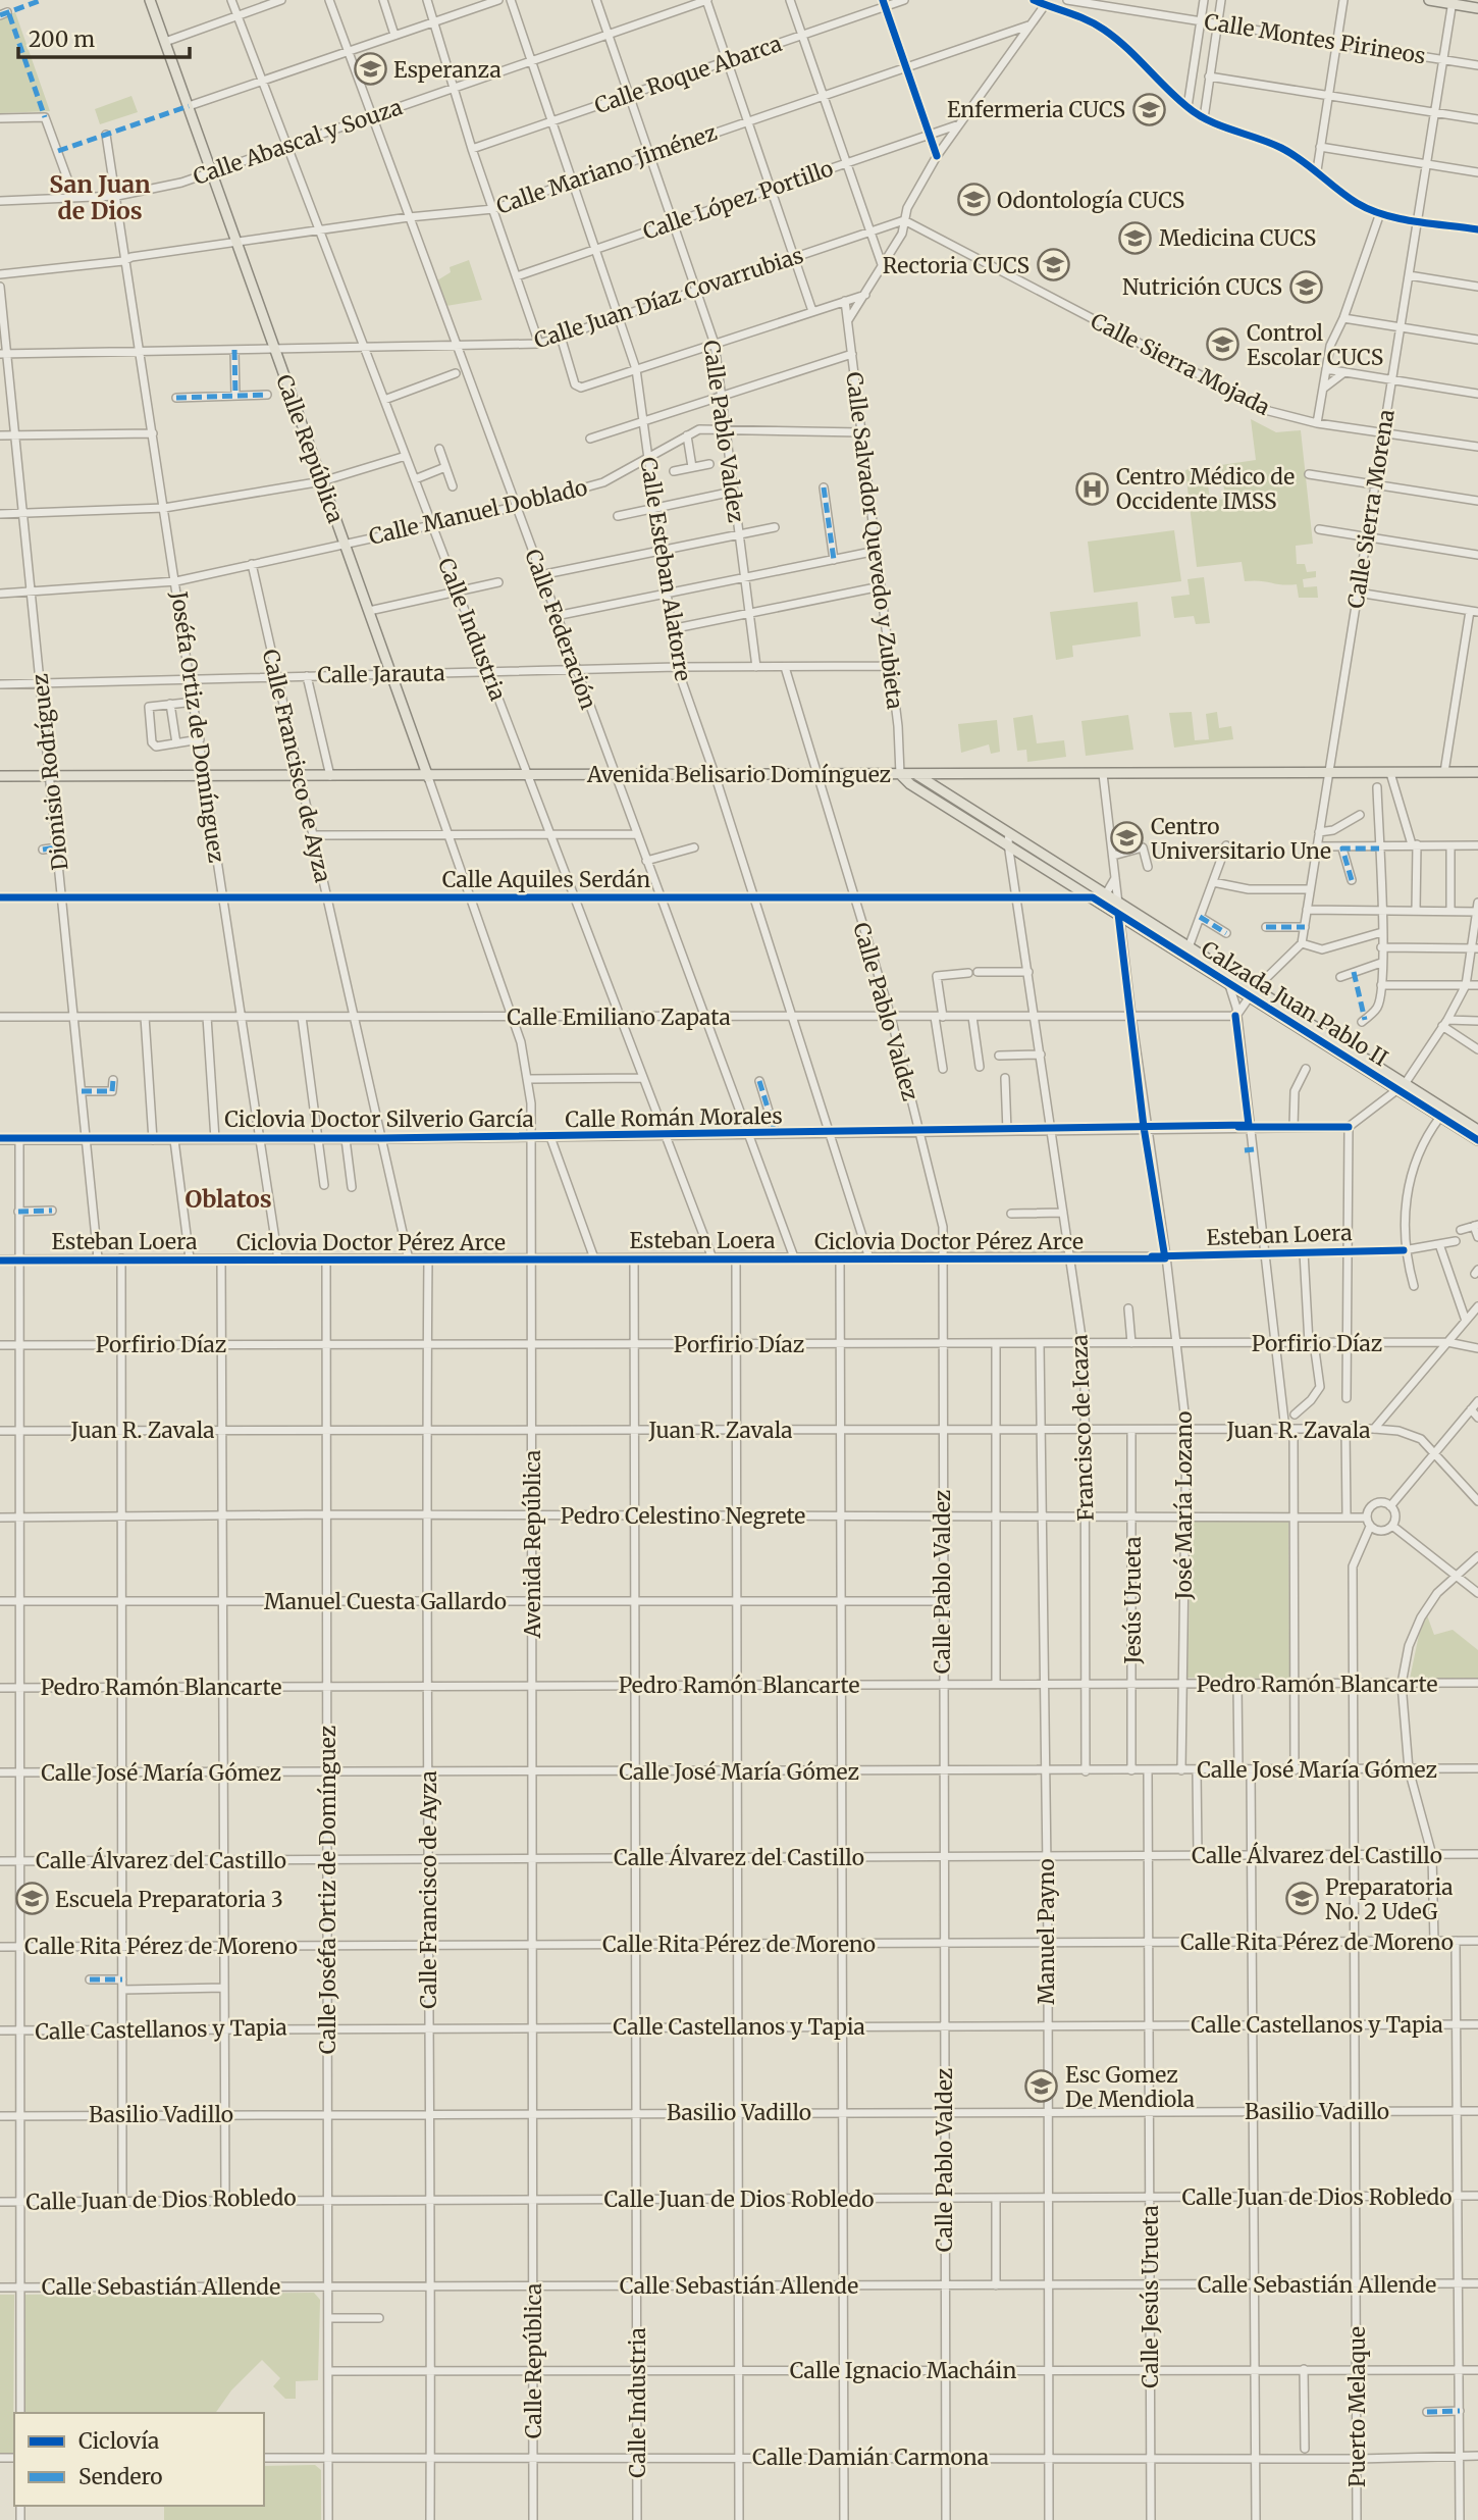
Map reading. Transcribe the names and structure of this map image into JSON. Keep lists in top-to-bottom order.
{
  "streets": {
    "main road": ["Calle República", "Avenida Belisario Domínguez", "Calzada Juan Pablo II"],
    "street": [
      "Calle Montes Pirineos",
      "Calle Roque Abarca",
      "Calle Abascal y Souza",
      "Calle Mariano Jiménez",
      "Calle López Portillo",
      "Calle Juan Díaz Covarrubias",
      "Calle Sierra Mojada",
      "Calle Pablo Valdez",
      "Calle Sierra Morena",
      "Calle Manuel Doblado",
      "Calle Salvador Quevedo y Zubieta",
      "Calle Esteban Alatorre",
      "Calle Industria",
      "Calle Federación",
      "Calle Jarauta",
      "Joséfa Ortiz de Domínguez",
      "Calle Francisco de Ayza",
      "Dionisio Rodríguez",
      "Calle Aquiles Serdán",
      "Calle Emiliano Zapata",
      "Calle Román Morales",
      "Esteban Loera",
      "Porfirio Díaz",
      "Francisco de Icaza",
      "Juan R. Zavala",
      "José María Lozano",
      "Pedro Celestino Negrete",
      "Avenida República",
      "Jesús Urueta",
      "Manuel Cuesta Gallardo",
      "Pedro Ramón Blancarte",
      "Calle José María Gómez",
      "Calle Álvarez del Castillo",
      "Calle Joséfa Ortiz de Domínguez",
      "Manuel Payno",
      "Calle Rita Pérez de Moreno",
      "Calle Castellanos y Tapia",
      "Basilio Vadillo",
      "Calle Juan de Dios Robledo",
      "Calle Sebastián Allende",
      "Calle Jesús Urueta",
      "Calle Ignacio Macháin",
      "Puerto Melaque",
      "Calle Damián Carmona"
    ],
    "cycle path": ["Ciclovia Doctor Silverio García", "Ciclovia Doctor Pérez Arce"]
  },
  "crossings": [
    ["Calle Montes Pirineos", "Calle Sierra Morena"],
    ["Calle Roque Abarca", "Calle Pablo Valdez"],
    ["Calle Roque Abarca", "Calle Esteban Alatorre"],
    ["Calle Abascal y Souza", "Calle Pablo Valdez"],
    ["Calle Abascal y Souza", "Calle República"],
    ["Calle Abascal y Souza", "Calle Esteban Alatorre"],
    ["Calle Abascal y Souza", "Calle Industria"],
    ["Calle Abascal y Souza", "Calle Federación"],
    ["Calle Abascal y Souza", "Joséfa Ortiz de Domínguez"],
    ["Calle Mariano Jiménez", "Calle Pablo Valdez"],
    ["Calle Mariano Jiménez", "Calle República"],
    ["Calle Mariano Jiménez", "Calle Esteban Alatorre"],
    ["Calle Mariano Jiménez", "Calle Industria"],
    ["Calle Mariano Jiménez", "Calle Federación"],
    ["Calle Mariano Jiménez", "Joséfa Ortiz de Domínguez"],
    ["Calle López Portillo", "Calle Pablo Valdez"],
    ["Calle López Portillo", "Calle Esteban Alatorre"],
    ["Calle Juan Díaz Covarrubias", "Calle Sierra Mojada"],
    ["Calle Juan Díaz Covarrubias", "Calle Pablo Valdez"],
    ["Calle Juan Díaz Covarrubias", "Calle República"],
    ["Calle Juan Díaz Covarrubias", "Calle Esteban Alatorre"],
    ["Calle Juan Díaz Covarrubias", "Calle Industria"],
    ["Calle Juan Díaz Covarrubias", "Calle Federación"],
    ["Calle Juan Díaz Covarrubias", "Joséfa Ortiz de Domínguez"],
    ["Calle Juan Díaz Covarrubias", "Dionisio Rodríguez"],
    ["Calle Sierra Mojada", "Calle Sierra Morena"],
    ["Calle Pablo Valdez", "Calle Manuel Doblado"],
    ["Calle Pablo Valdez", "Calle Jarauta"],
    ["Calle Pablo Valdez", "Avenida Belisario Domínguez"],
    ["Calle Pablo Valdez", "Calle Aquiles Serdán"],
    ["Calle Pablo Valdez", "Calle Emiliano Zapata"],
    ["Calle Pablo Valdez", "Calle Román Morales"],
    ["Calle Pablo Valdez", "Esteban Loera"],
    ["Calle Pablo Valdez", "Porfirio Díaz"],
    ["Calle Pablo Valdez", "Juan R. Zavala"],
    ["Calle Pablo Valdez", "Pedro Celestino Negrete"],
    ["Calle Pablo Valdez", "Manuel Cuesta Gallardo"],
    ["Calle Pablo Valdez", "Pedro Ramón Blancarte"],
    ["Calle Pablo Valdez", "Calle José María Gómez"],
    ["Calle Pablo Valdez", "Calle Álvarez del Castillo"],
    ["Calle Pablo Valdez", "Calle Rita Pérez de Moreno"],
    ["Calle Pablo Valdez", "Calle Castellanos y Tapia"],
    ["Calle Pablo Valdez", "Basilio Vadillo"],
    ["Calle Pablo Valdez", "Calle Juan de Dios Robledo"],
    ["Calle Pablo Valdez", "Calle Sebastián Allende"],
    ["Calle Pablo Valdez", "Calle Ignacio Macháin"],
    ["Calle Pablo Valdez", "Calle Damián Carmona"],
    ["Calle República", "Calle Manuel Doblado"],
    ["Calle República", "Calle Jarauta"],
    ["Calle República", "Avenida Belisario Domínguez"],
    ["Calle República", "Calle Aquiles Serdán"],
    ["Calle República", "Avenida República"],
    ["Calle República", "Calle Juan de Dios Robledo"],
    ["Calle República", "Calle Sebastián Allende"],
    ["Calle República", "Calle Ignacio Macháin"],
    ["Calle República", "Calle Damián Carmona"],
    ["Calle Sierra Morena", "Avenida Belisario Domínguez"],
    ["Calle Manuel Doblado", "Calle Salvador Quevedo y Zubieta"],
    ["Calle Manuel Doblado", "Calle Esteban Alatorre"],
    ["Calle Manuel Doblado", "Calle Industria"],
    ["Calle Manuel Doblado", "Calle Federación"],
    ["Calle Manuel Doblado", "Joséfa Ortiz de Domínguez"],
    ["Calle Manuel Doblado", "Calle Francisco de Ayza"],
    ["Calle Manuel Doblado", "Dionisio Rodríguez"],
    ["Calle Salvador Quevedo y Zubieta", "Calle Jarauta"],
    ["Calle Salvador Quevedo y Zubieta", "Avenida Belisario Domínguez"],
    ["Calle Salvador Quevedo y Zubieta", "Calzada Juan Pablo II"],
    ["Calle Esteban Alatorre", "Calle Jarauta"],
    ["Calle Esteban Alatorre", "Avenida Belisario Domínguez"],
    ["Calle Esteban Alatorre", "Calle Aquiles Serdán"],
    ["Calle Esteban Alatorre", "Calle Emiliano Zapata"],
    ["Calle Esteban Alatorre", "Calle Román Morales"],
    ["Calle Esteban Alatorre", "Esteban Loera"],
    ["Calle Industria", "Calle Jarauta"],
    ["Calle Industria", "Avenida Belisario Domínguez"],
    ["Calle Industria", "Calle Aquiles Serdán"],
    ["Calle Industria", "Calle Emiliano Zapata"],
    ["Calle Industria", "Calle Román Morales"],
    ["Calle Industria", "Esteban Loera"],
    ["Calle Industria", "Porfirio Díaz"],
    ["Calle Industria", "Juan R. Zavala"],
    ["Calle Industria", "Pedro Celestino Negrete"],
    ["Calle Industria", "Manuel Cuesta Gallardo"],
    ["Calle Industria", "Pedro Ramón Blancarte"],
    ["Calle Industria", "Calle José María Gómez"],
    ["Calle Industria", "Calle Álvarez del Castillo"],
    ["Calle Industria", "Calle Rita Pérez de Moreno"],
    ["Calle Industria", "Calle Castellanos y Tapia"],
    ["Calle Industria", "Basilio Vadillo"],
    ["Calle Industria", "Calle Juan de Dios Robledo"],
    ["Calle Industria", "Calle Sebastián Allende"],
    ["Calle Industria", "Calle Ignacio Macháin"],
    ["Calle Industria", "Calle Damián Carmona"],
    ["Calle Federación", "Calle Jarauta"],
    ["Calle Federación", "Avenida Belisario Domínguez"],
    ["Calle Federación", "Calle Aquiles Serdán"],
    ["Calle Federación", "Calle Emiliano Zapata"],
    ["Calle Federación", "Calle Román Morales"],
    ["Calle Federación", "Esteban Loera"],
    ["Calle Jarauta", "Joséfa Ortiz de Domínguez"],
    ["Calle Jarauta", "Calle Francisco de Ayza"],
    ["Calle Jarauta", "Dionisio Rodríguez"],
    ["Joséfa Ortiz de Domínguez", "Avenida Belisario Domínguez"],
    ["Joséfa Ortiz de Domínguez", "Calle Aquiles Serdán"],
    ["Joséfa Ortiz de Domínguez", "Calle Emiliano Zapata"],
    ["Joséfa Ortiz de Domínguez", "Calle Román Morales"],
    ["Joséfa Ortiz de Domínguez", "Esteban Loera"],
    ["Calle Francisco de Ayza", "Avenida Belisario Domínguez"],
    ["Calle Francisco de Ayza", "Calle Aquiles Serdán"],
    ["Calle Francisco de Ayza", "Calle Emiliano Zapata"],
    ["Calle Francisco de Ayza", "Calle Román Morales"],
    ["Calle Francisco de Ayza", "Esteban Loera"],
    ["Calle Francisco de Ayza", "Porfirio Díaz"],
    ["Calle Francisco de Ayza", "Juan R. Zavala"],
    ["Calle Francisco de Ayza", "Pedro Celestino Negrete"],
    ["Calle Francisco de Ayza", "Manuel Cuesta Gallardo"],
    ["Calle Francisco de Ayza", "Pedro Ramón Blancarte"],
    ["Calle Francisco de Ayza", "Calle José María Gómez"],
    ["Calle Francisco de Ayza", "Calle Álvarez del Castillo"],
    ["Calle Francisco de Ayza", "Calle Rita Pérez de Moreno"],
    ["Calle Francisco de Ayza", "Calle Castellanos y Tapia"],
    ["Calle Francisco de Ayza", "Basilio Vadillo"],
    ["Calle Francisco de Ayza", "Calle Juan de Dios Robledo"],
    ["Calle Francisco de Ayza", "Calle Sebastián Allende"],
    ["Calle Francisco de Ayza", "Calle Ignacio Macháin"],
    ["Calle Francisco de Ayza", "Calle Damián Carmona"],
    ["Dionisio Rodríguez", "Avenida Belisario Domínguez"],
    ["Dionisio Rodríguez", "Calle Aquiles Serdán"],
    ["Dionisio Rodríguez", "Calle Emiliano Zapata"],
    ["Dionisio Rodríguez", "Calle Román Morales"],
    ["Dionisio Rodríguez", "Esteban Loera"],
    ["Avenida Belisario Domínguez", "Calzada Juan Pablo II"],
    ["Avenida Belisario Domínguez", "José María Lozano"],
    ["Calle Aquiles Serdán", "Calzada Juan Pablo II"],
    ["Calle Aquiles Serdán", "Francisco de Icaza"],
    ["Calle Aquiles Serdán", "Avenida República"],
    ["Calzada Juan Pablo II", "Francisco de Icaza"],
    ["Calzada Juan Pablo II", "José María Lozano"],
    ["Calle Emiliano Zapata", "Francisco de Icaza"],
    ["Calle Emiliano Zapata", "José María Lozano"],
    ["Calle Emiliano Zapata", "Avenida República"],
    ["Calle Román Morales", "Francisco de Icaza"],
    ["Calle Román Morales", "José María Lozano"],
    ["Calle Román Morales", "Avenida República"],
    ["Esteban Loera", "Francisco de Icaza"],
    ["Esteban Loera", "José María Lozano"],
    ["Esteban Loera", "Avenida República"],
    ["Esteban Loera", "Calle Joséfa Ortiz de Domínguez"],
    ["Porfirio Díaz", "Francisco de Icaza"],
    ["Porfirio Díaz", "José María Lozano"],
    ["Porfirio Díaz", "Avenida República"],
    ["Porfirio Díaz", "Calle Joséfa Ortiz de Domínguez"],
    ["Porfirio Díaz", "Manuel Payno"],
    ["Francisco de Icaza", "Juan R. Zavala"],
    ["Francisco de Icaza", "Pedro Celestino Negrete"],
    ["Francisco de Icaza", "Pedro Ramón Blancarte"],
    ["Francisco de Icaza", "Calle José María Gómez"],
    ["Juan R. Zavala", "José María Lozano"],
    ["Juan R. Zavala", "Avenida República"],
    ["Juan R. Zavala", "Jesús Urueta"],
    ["Juan R. Zavala", "Calle Joséfa Ortiz de Domínguez"],
    ["Juan R. Zavala", "Manuel Payno"],
    ["José María Lozano", "Pedro Celestino Negrete"],
    ["José María Lozano", "Pedro Ramón Blancarte"],
    ["José María Lozano", "Calle José María Gómez"],
    ["Pedro Celestino Negrete", "Avenida República"],
    ["Pedro Celestino Negrete", "Jesús Urueta"],
    ["Pedro Celestino Negrete", "Calle Joséfa Ortiz de Domínguez"],
    ["Pedro Celestino Negrete", "Manuel Payno"],
    ["Pedro Celestino Negrete", "Puerto Melaque"],
    ["Avenida República", "Manuel Cuesta Gallardo"],
    ["Avenida República", "Pedro Ramón Blancarte"],
    ["Avenida República", "Calle José María Gómez"],
    ["Avenida República", "Calle Álvarez del Castillo"],
    ["Avenida República", "Calle Rita Pérez de Moreno"],
    ["Avenida República", "Calle Castellanos y Tapia"],
    ["Avenida República", "Basilio Vadillo"],
    ["Avenida República", "Calle Juan de Dios Robledo"],
    ["Jesús Urueta", "Pedro Ramón Blancarte"],
    ["Jesús Urueta", "Calle José María Gómez"],
    ["Manuel Cuesta Gallardo", "Calle Joséfa Ortiz de Domínguez"],
    ["Pedro Ramón Blancarte", "Calle Joséfa Ortiz de Domínguez"],
    ["Pedro Ramón Blancarte", "Manuel Payno"],
    ["Pedro Ramón Blancarte", "Puerto Melaque"],
    ["Calle José María Gómez", "Calle Joséfa Ortiz de Domínguez"],
    ["Calle José María Gómez", "Manuel Payno"],
    ["Calle José María Gómez", "Puerto Melaque"],
    ["Calle Álvarez del Castillo", "Calle Joséfa Ortiz de Domínguez"],
    ["Calle Álvarez del Castillo", "Manuel Payno"],
    ["Calle Álvarez del Castillo", "Puerto Melaque"],
    ["Calle Joséfa Ortiz de Domínguez", "Calle Rita Pérez de Moreno"],
    ["Calle Joséfa Ortiz de Domínguez", "Calle Castellanos y Tapia"],
    ["Calle Joséfa Ortiz de Domínguez", "Basilio Vadillo"],
    ["Calle Joséfa Ortiz de Domínguez", "Calle Juan de Dios Robledo"],
    ["Calle Joséfa Ortiz de Domínguez", "Calle Sebastián Allende"],
    ["Calle Joséfa Ortiz de Domínguez", "Calle Ignacio Macháin"],
    ["Calle Joséfa Ortiz de Domínguez", "Calle Damián Carmona"],
    ["Manuel Payno", "Calle Rita Pérez de Moreno"],
    ["Manuel Payno", "Calle Castellanos y Tapia"],
    ["Manuel Payno", "Basilio Vadillo"],
    ["Manuel Payno", "Calle Juan de Dios Robledo"],
    ["Manuel Payno", "Calle Sebastián Allende"],
    ["Manuel Payno", "Calle Ignacio Macháin"],
    ["Manuel Payno", "Calle Damián Carmona"],
    ["Calle Rita Pérez de Moreno", "Puerto Melaque"],
    ["Calle Castellanos y Tapia", "Calle Jesús Urueta"],
    ["Calle Castellanos y Tapia", "Puerto Melaque"],
    ["Basilio Vadillo", "Calle Jesús Urueta"],
    ["Basilio Vadillo", "Puerto Melaque"],
    ["Calle Juan de Dios Robledo", "Calle Jesús Urueta"],
    ["Calle Juan de Dios Robledo", "Puerto Melaque"],
    ["Calle Sebastián Allende", "Calle Jesús Urueta"],
    ["Calle Sebastián Allende", "Puerto Melaque"],
    ["Calle Jesús Urueta", "Calle Ignacio Macháin"],
    ["Calle Jesús Urueta", "Calle Damián Carmona"],
    ["Calle Ignacio Macháin", "Puerto Melaque"],
    ["Puerto Melaque", "Calle Damián Carmona"]
  ],
  "districts": ["San Juan de Dios", "Oblatos"],
  "places": {
    "school or university": [
      "Esperanza",
      "Enfermeria CUCS",
      "Odontología CUCS",
      "Medicina CUCS",
      "Rectoria CUCS",
      "Nutrición CUCS",
      "Control Escolar CUCS",
      "Centro Universitario Une",
      "Escuela Preparatoria 3",
      "Preparatoria No. 2 UdeG",
      "Esc Gomez De Mendiola"
    ],
    "hospital": ["Centro Médico de Occidente IMSS"]
  },
  "legend": ["Ciclovía", "Sendero"],
  "scale_bar": "200 m"
}
